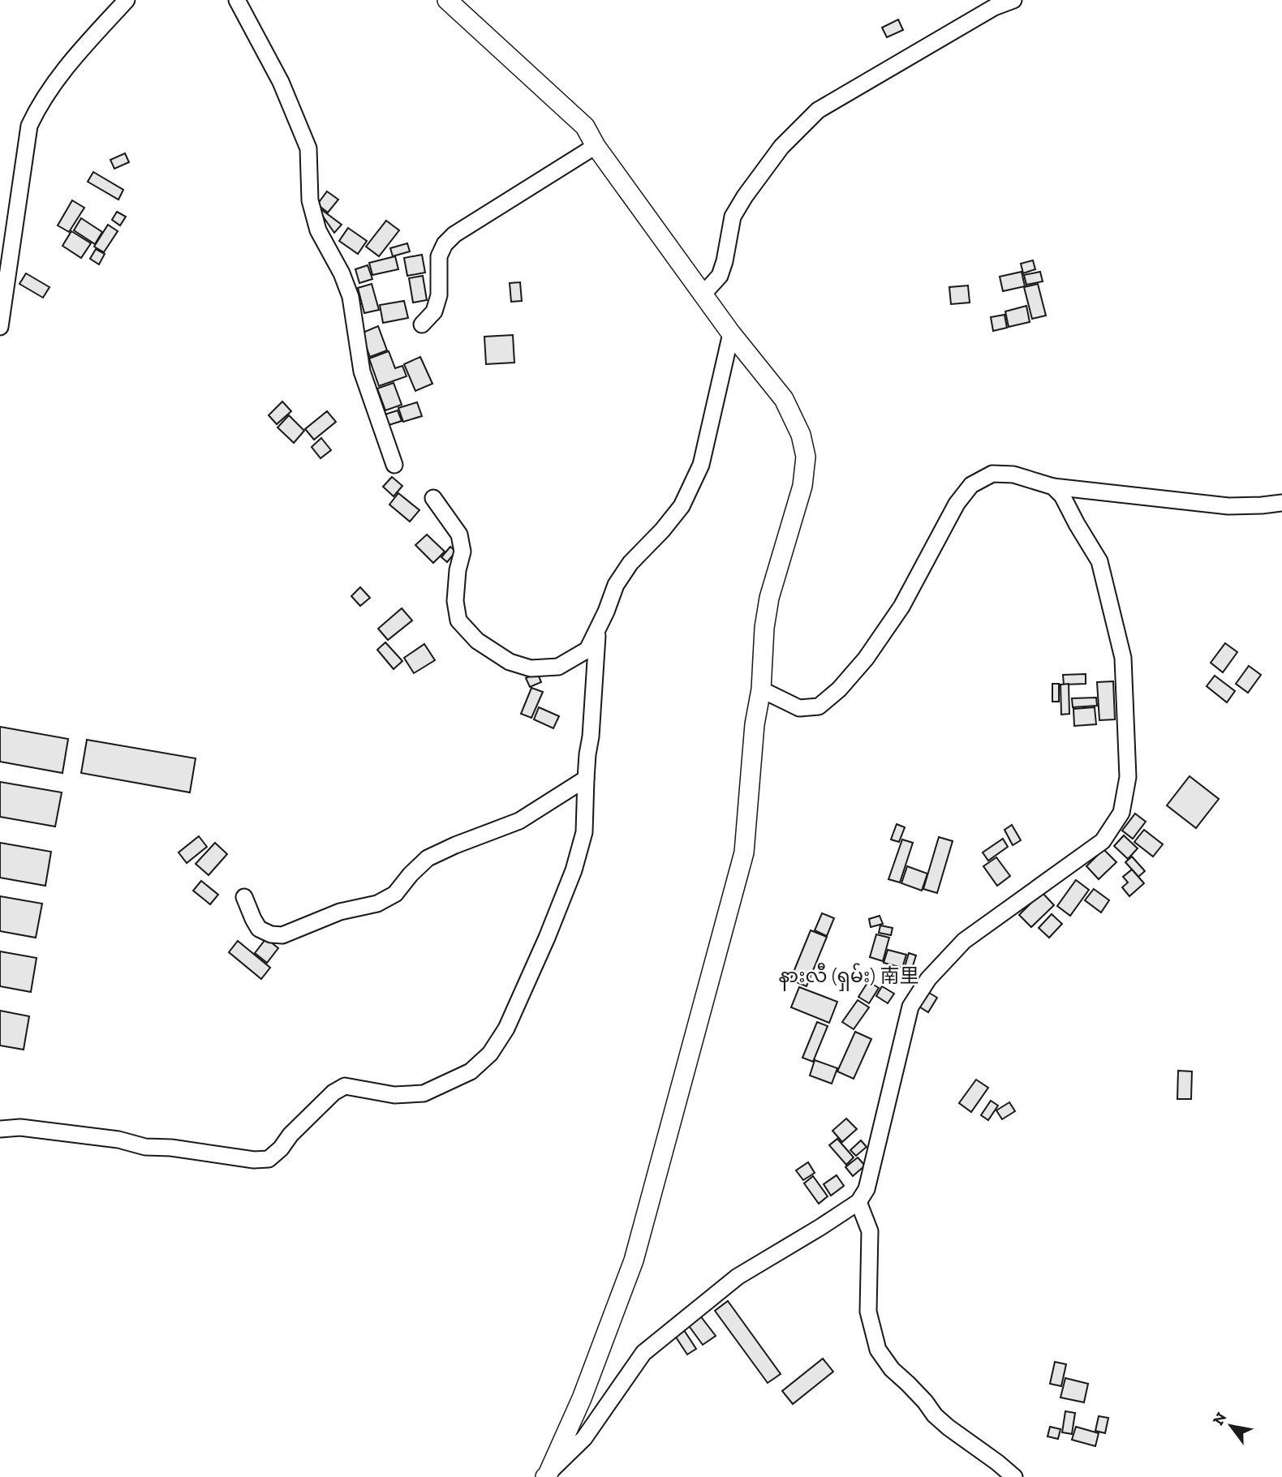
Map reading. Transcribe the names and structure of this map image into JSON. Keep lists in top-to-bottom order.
{
  "districts": ["နားလီ (ရှမ်း) 南里"],
  "north": "top left"
}
